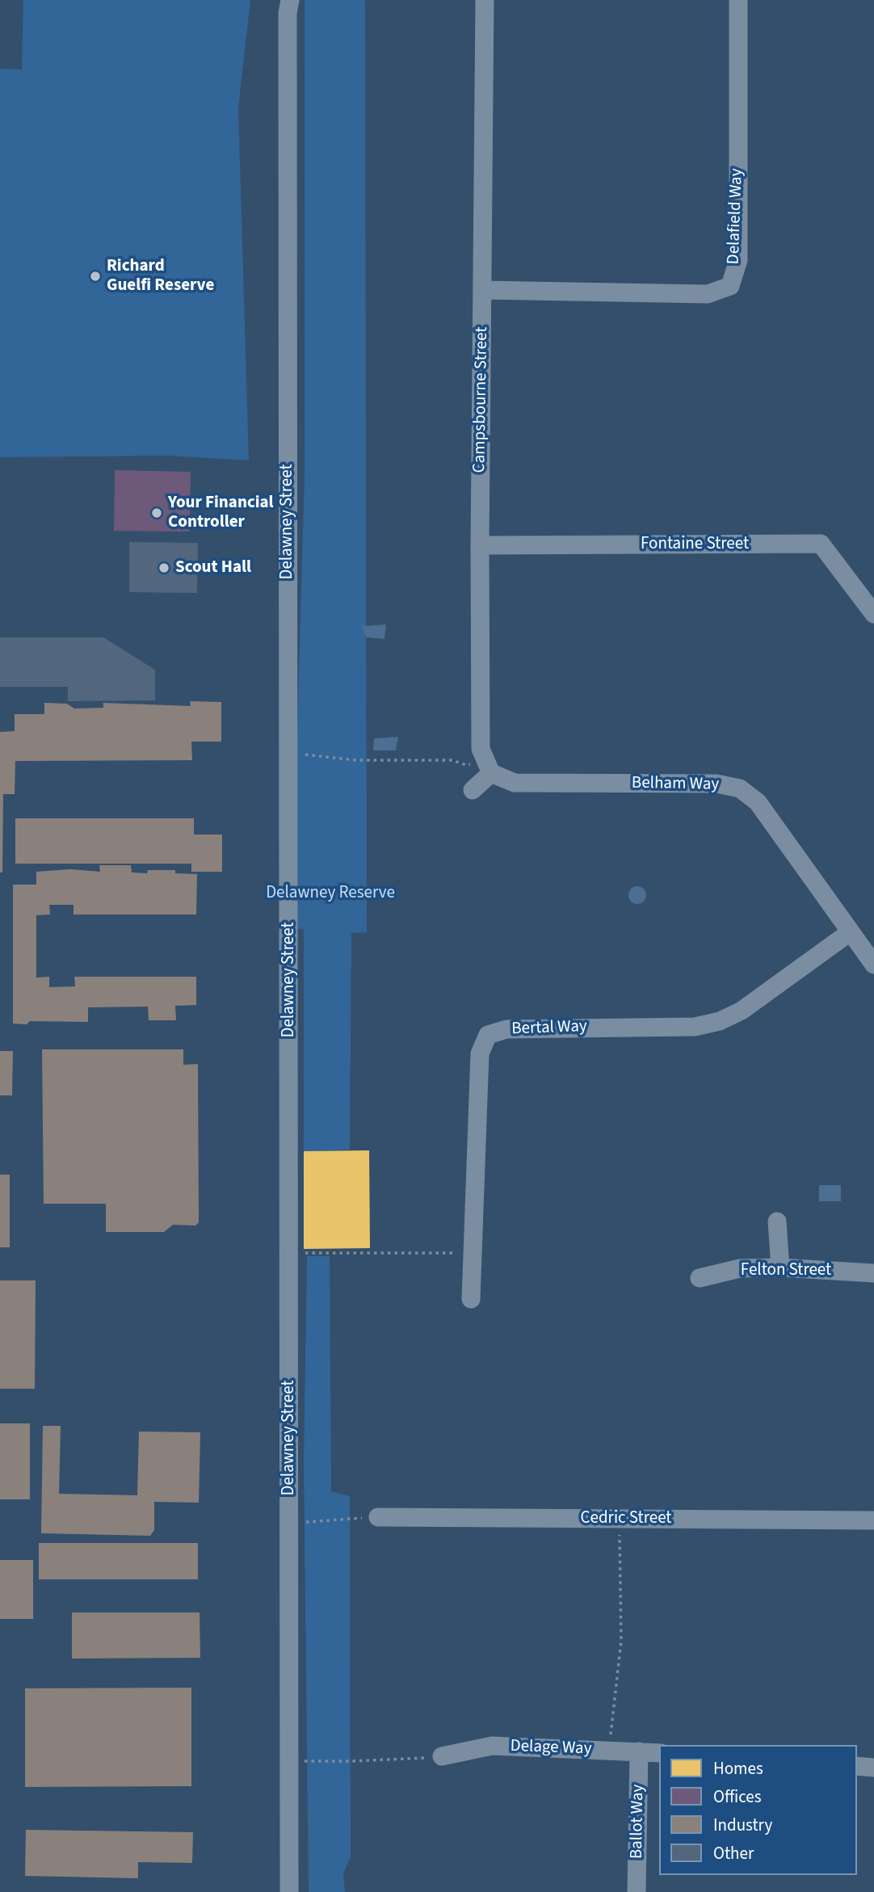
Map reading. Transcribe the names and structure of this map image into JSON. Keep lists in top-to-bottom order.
{
  "streets": {
    "street": [
      "Delafield Way",
      "Campsbourne Street",
      "Delawney Street",
      "Fontaine Street",
      "Belham Way",
      "Bertal Way",
      "Felton Street",
      "Cedric Street",
      "Delage Way",
      "Ballot Way"
    ]
  },
  "crossings": [
    ["Delafield Way", "Campsbourne Street"],
    ["Campsbourne Street", "Fontaine Street"],
    ["Campsbourne Street", "Belham Way"],
    ["Belham Way", "Bertal Way"],
    ["Delage Way", "Ballot Way"]
  ],
  "parks": ["Delawney Reserve"],
  "places": ["Richard Guelfi Reserve", "Your Financial Controller", "Scout Hall"],
  "legend": [
    "Homes",
    "Offices",
    "Industry",
    "Other"
  ]
}
